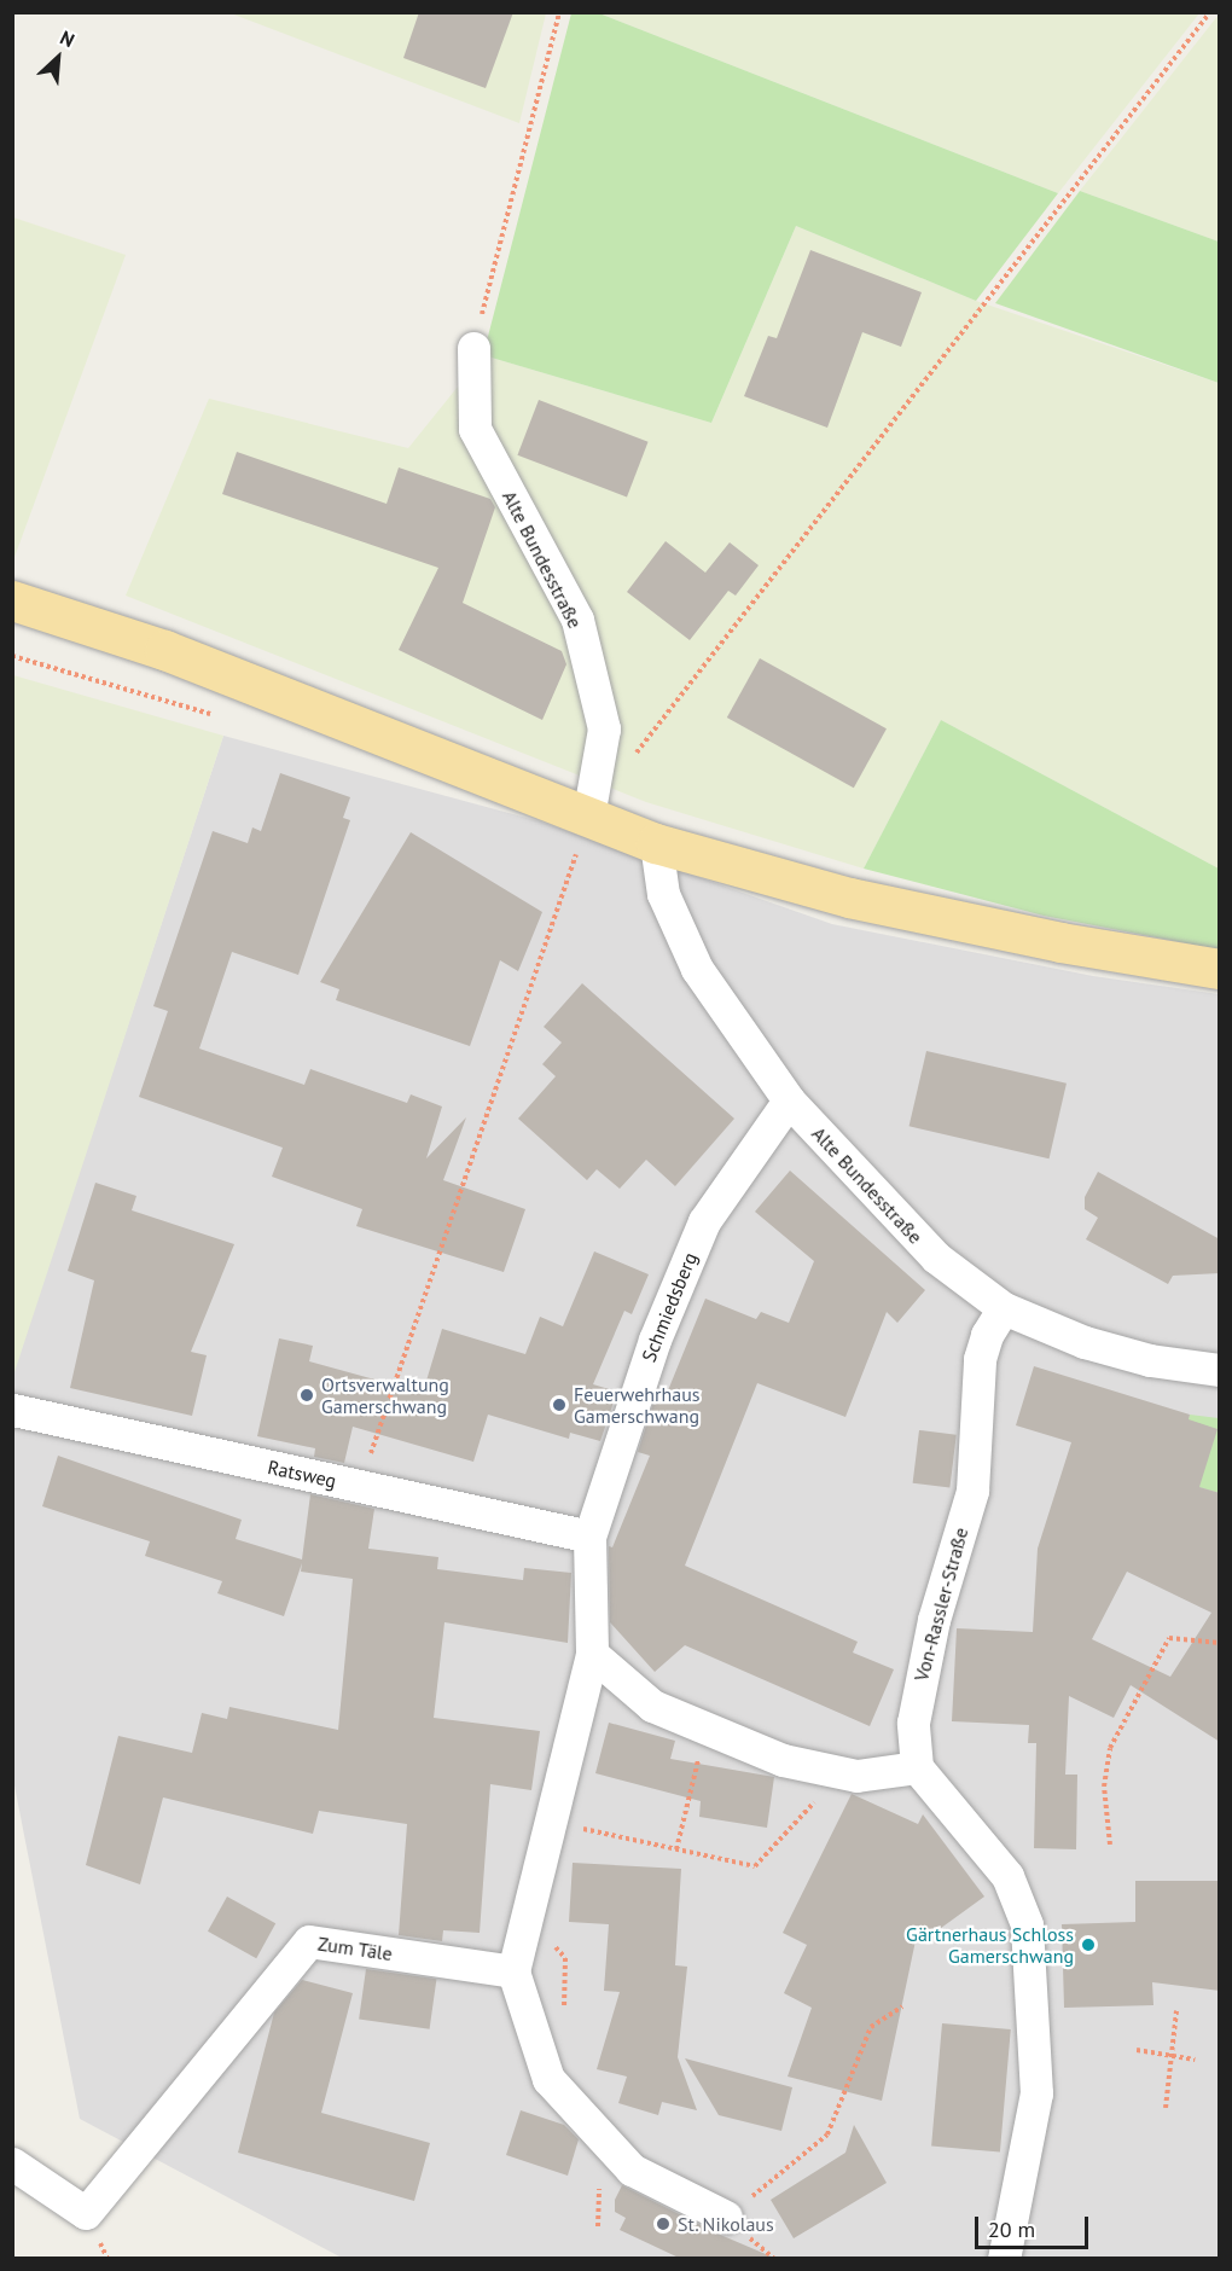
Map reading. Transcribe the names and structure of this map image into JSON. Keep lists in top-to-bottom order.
{
  "streets": {
    "street": [
      "Alte Bundesstraße",
      "Schmiedsberg",
      "Ratsweg",
      "Von-Rassler-Straße",
      "Zum Täle"
    ]
  },
  "crossings": [
    ["Alte Bundesstraße", "Schmiedsberg"],
    ["Alte Bundesstraße", "Von-Rassler-Straße"],
    ["Schmiedsberg", "Ratsweg"]
  ],
  "places": [
    "Ortsverwaltung Gamerschwang",
    "Feuerwehrhaus Gamerschwang",
    "Gärtnerhaus Schloss Gamerschwang",
    "St. Nikolaus"
  ],
  "scale_bar": "20 m",
  "north": "top right"
}
